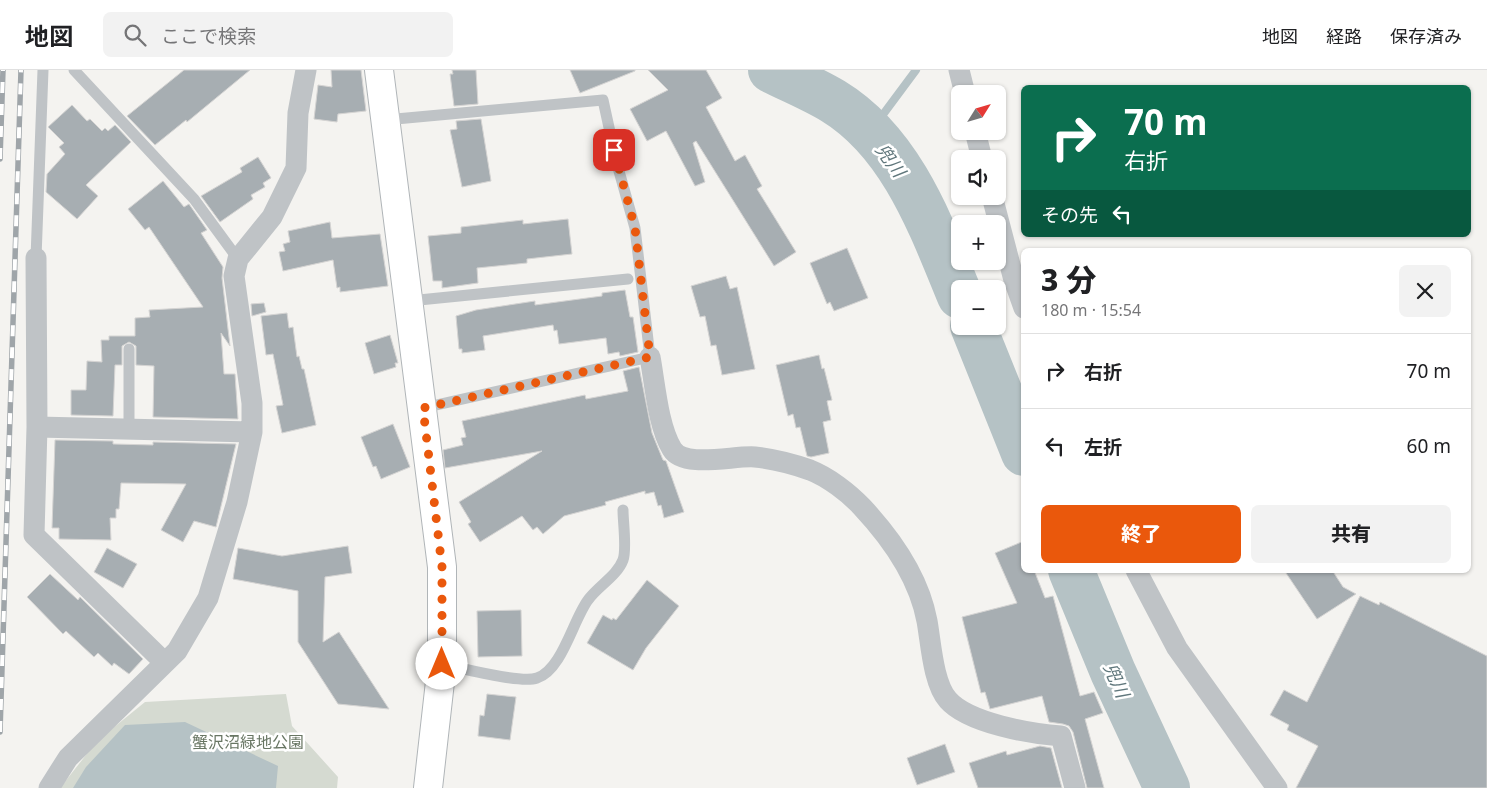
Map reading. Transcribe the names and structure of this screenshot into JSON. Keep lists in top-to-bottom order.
{
  "water": ["兜川"],
  "parks": ["蟹沢沼緑地公園"],
  "north": "top right",
  "page": {
    "header": "地図",
    "search": "ここで検索",
    "nav": ["地図", "経路", "保存済み"],
    "map_buttons": ["+", "−"],
    "turn": ["70 m", "右折"],
    "then": "その先",
    "heading": ["3 分", "180 m · 15:54"],
    "list": [
      {
        "name": "右折",
        "value": "70 m"
      },
      {
        "name": "左折",
        "value": "60 m"
      }
    ],
    "buttons": ["終了", "共有"]
  }
}
